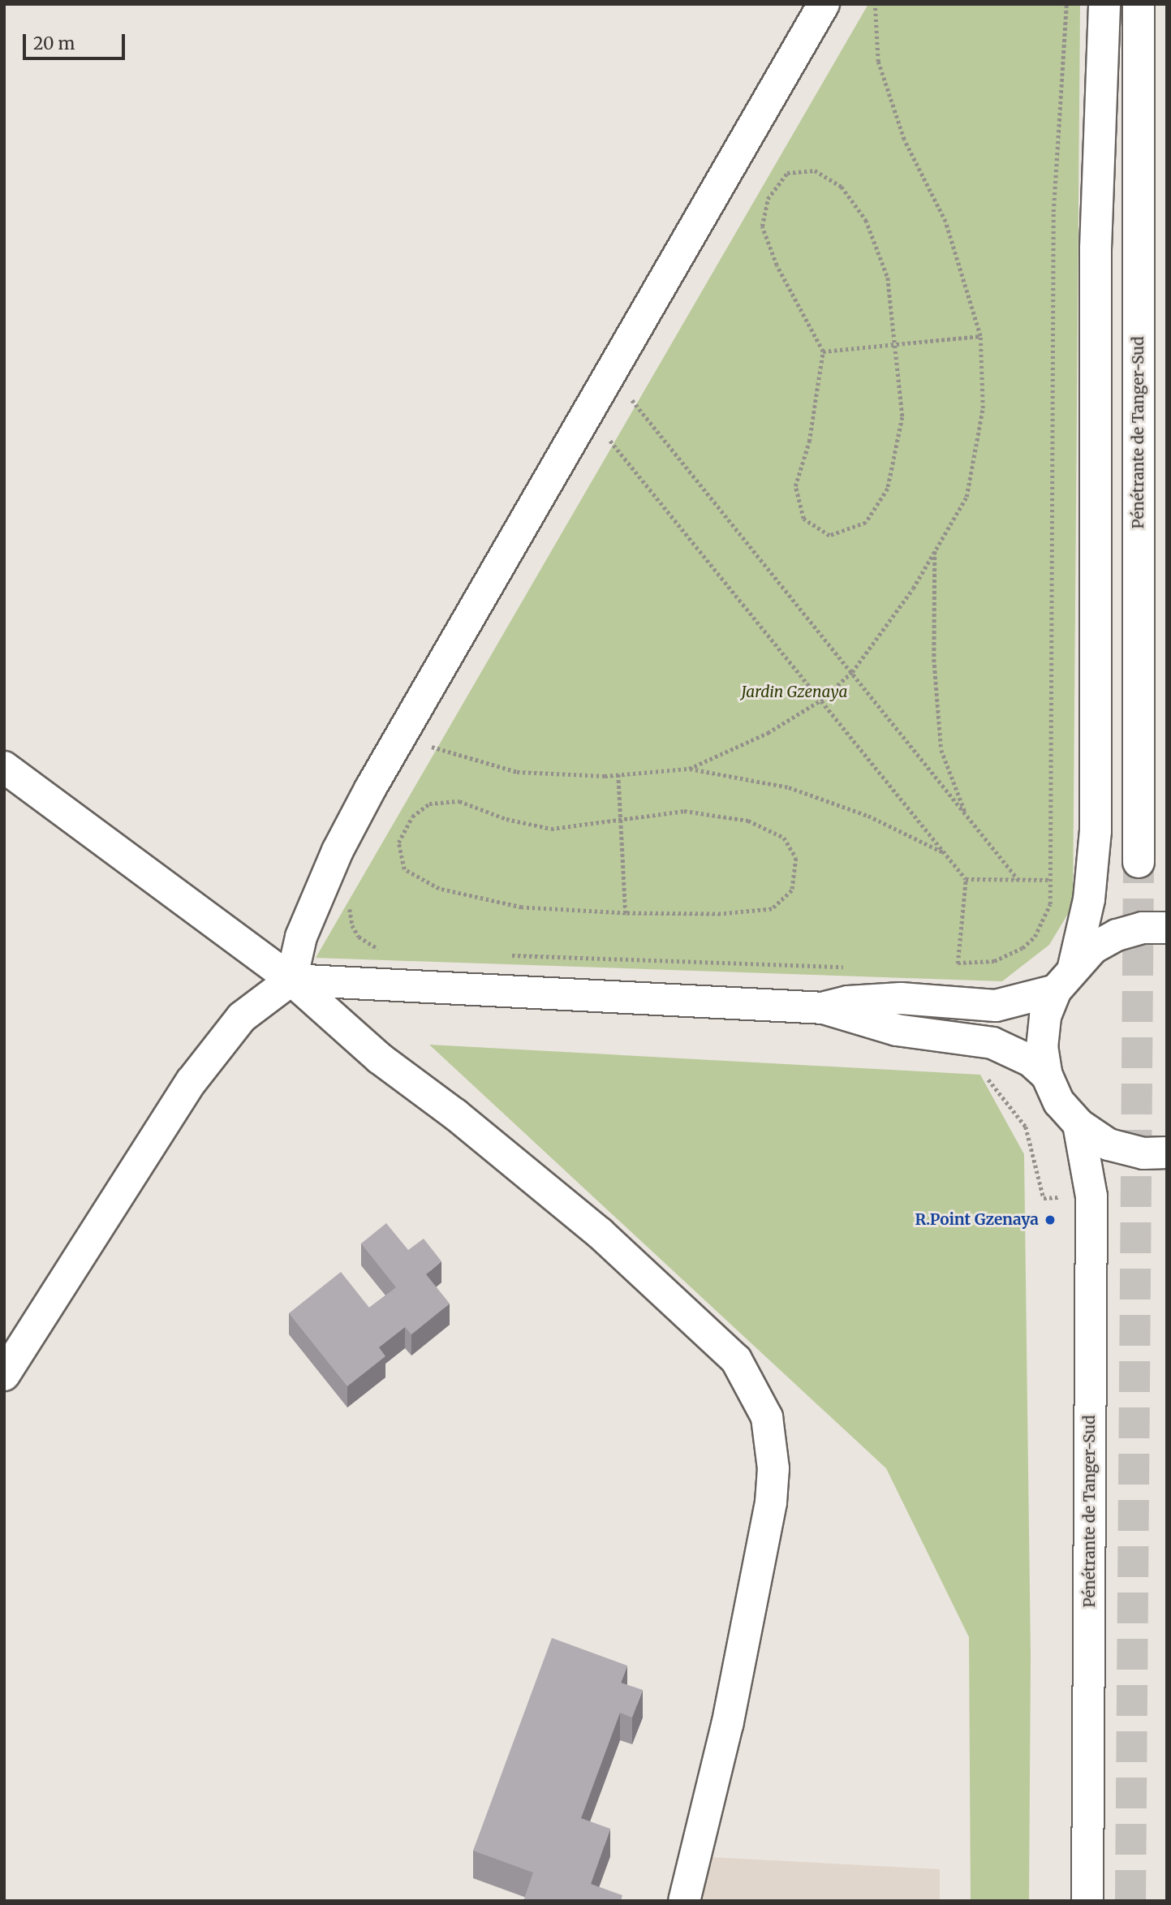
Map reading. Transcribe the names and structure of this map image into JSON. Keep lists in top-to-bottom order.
{
  "streets": {
    "main road": ["Pénétrante de Tanger-Sud"]
  },
  "parks": ["Jardin Gzenaya"],
  "places": ["R.Point Gzenaya"],
  "scale_bar": "20 m"
}
